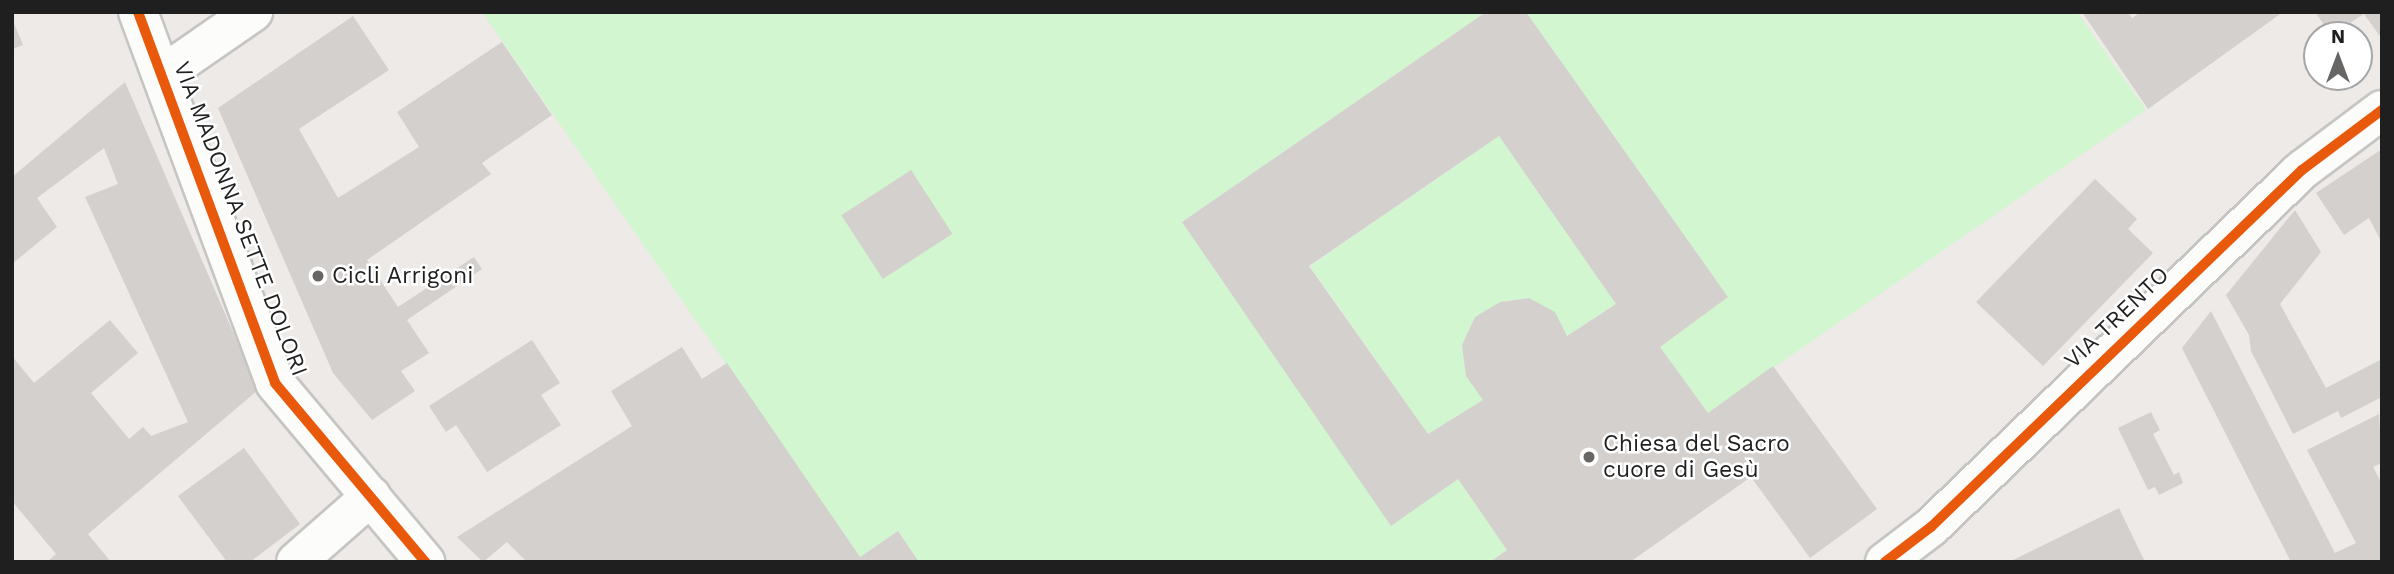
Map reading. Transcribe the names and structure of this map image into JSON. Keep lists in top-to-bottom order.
{
  "streets": {
    "street": ["VIA MADONNA SETTE DOLORI", "VIA TRENTO"]
  },
  "places": ["Cicli Arrigoni", "Chiesa del Sacro cuore di Gesù"],
  "north": "top"
}
